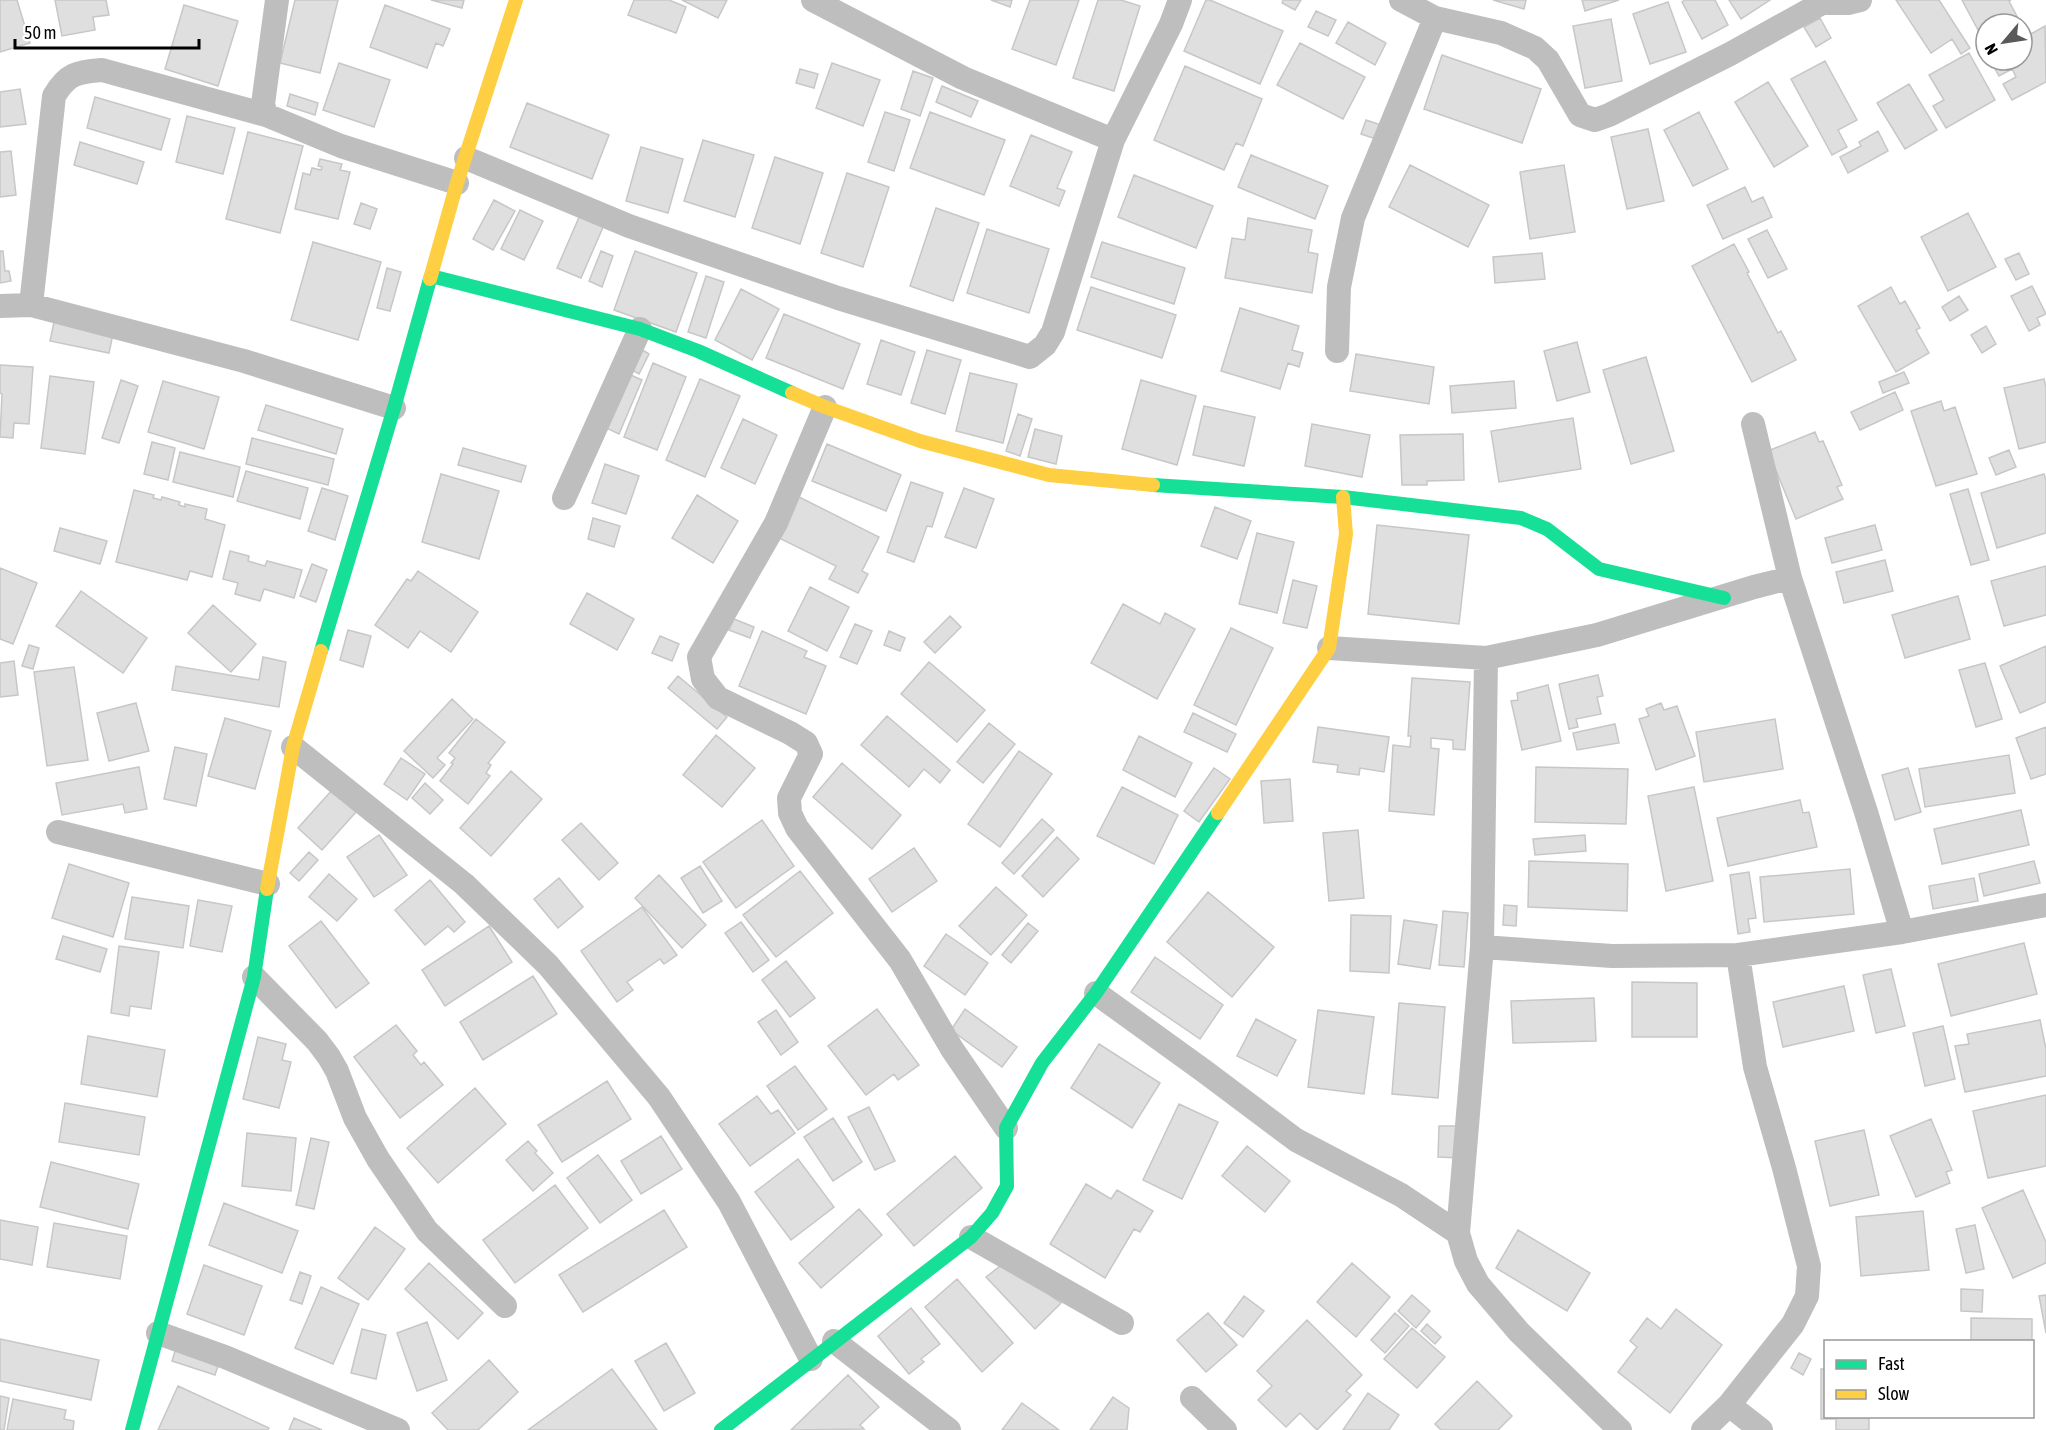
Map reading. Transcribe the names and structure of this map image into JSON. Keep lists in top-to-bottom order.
{
  "legend": ["Fast", "Slow"],
  "scale_bar": "50 m",
  "north": "bottom left"
}
